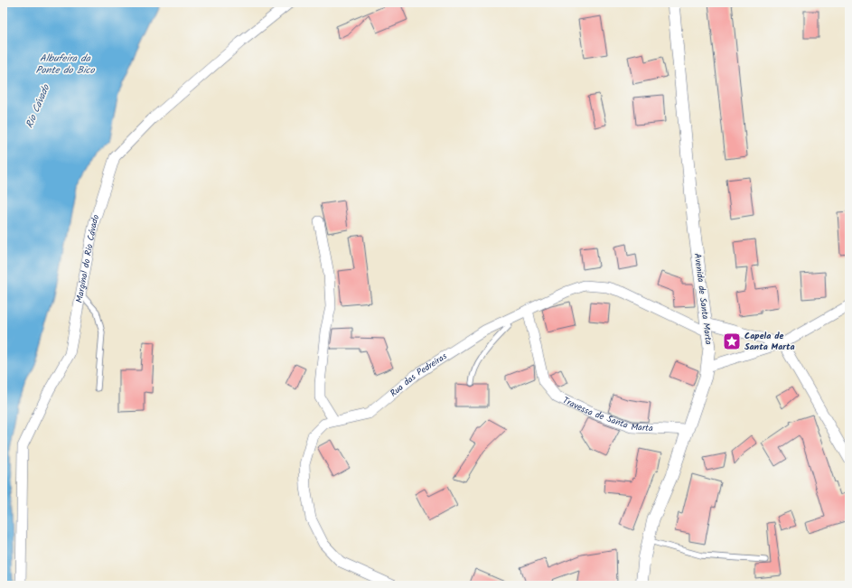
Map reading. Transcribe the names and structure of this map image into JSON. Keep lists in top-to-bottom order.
{
  "streets": {
    "street": [
      "Marginal do Rio Cávado",
      "Avenida de Santa Marta",
      "Rua das Pedreiras",
      "Travessa de Santa Marta"
    ]
  },
  "crossings": [
    ["Avenida de Santa Marta", "Rua das Pedreiras"],
    ["Avenida de Santa Marta", "Travessa de Santa Marta"],
    ["Rua das Pedreiras", "Travessa de Santa Marta"]
  ],
  "water": ["Albufeira da Ponte do Bico", "Rio Cávado"],
  "places": {
    "place": ["Capela de Santa Marta"]
  }
}
